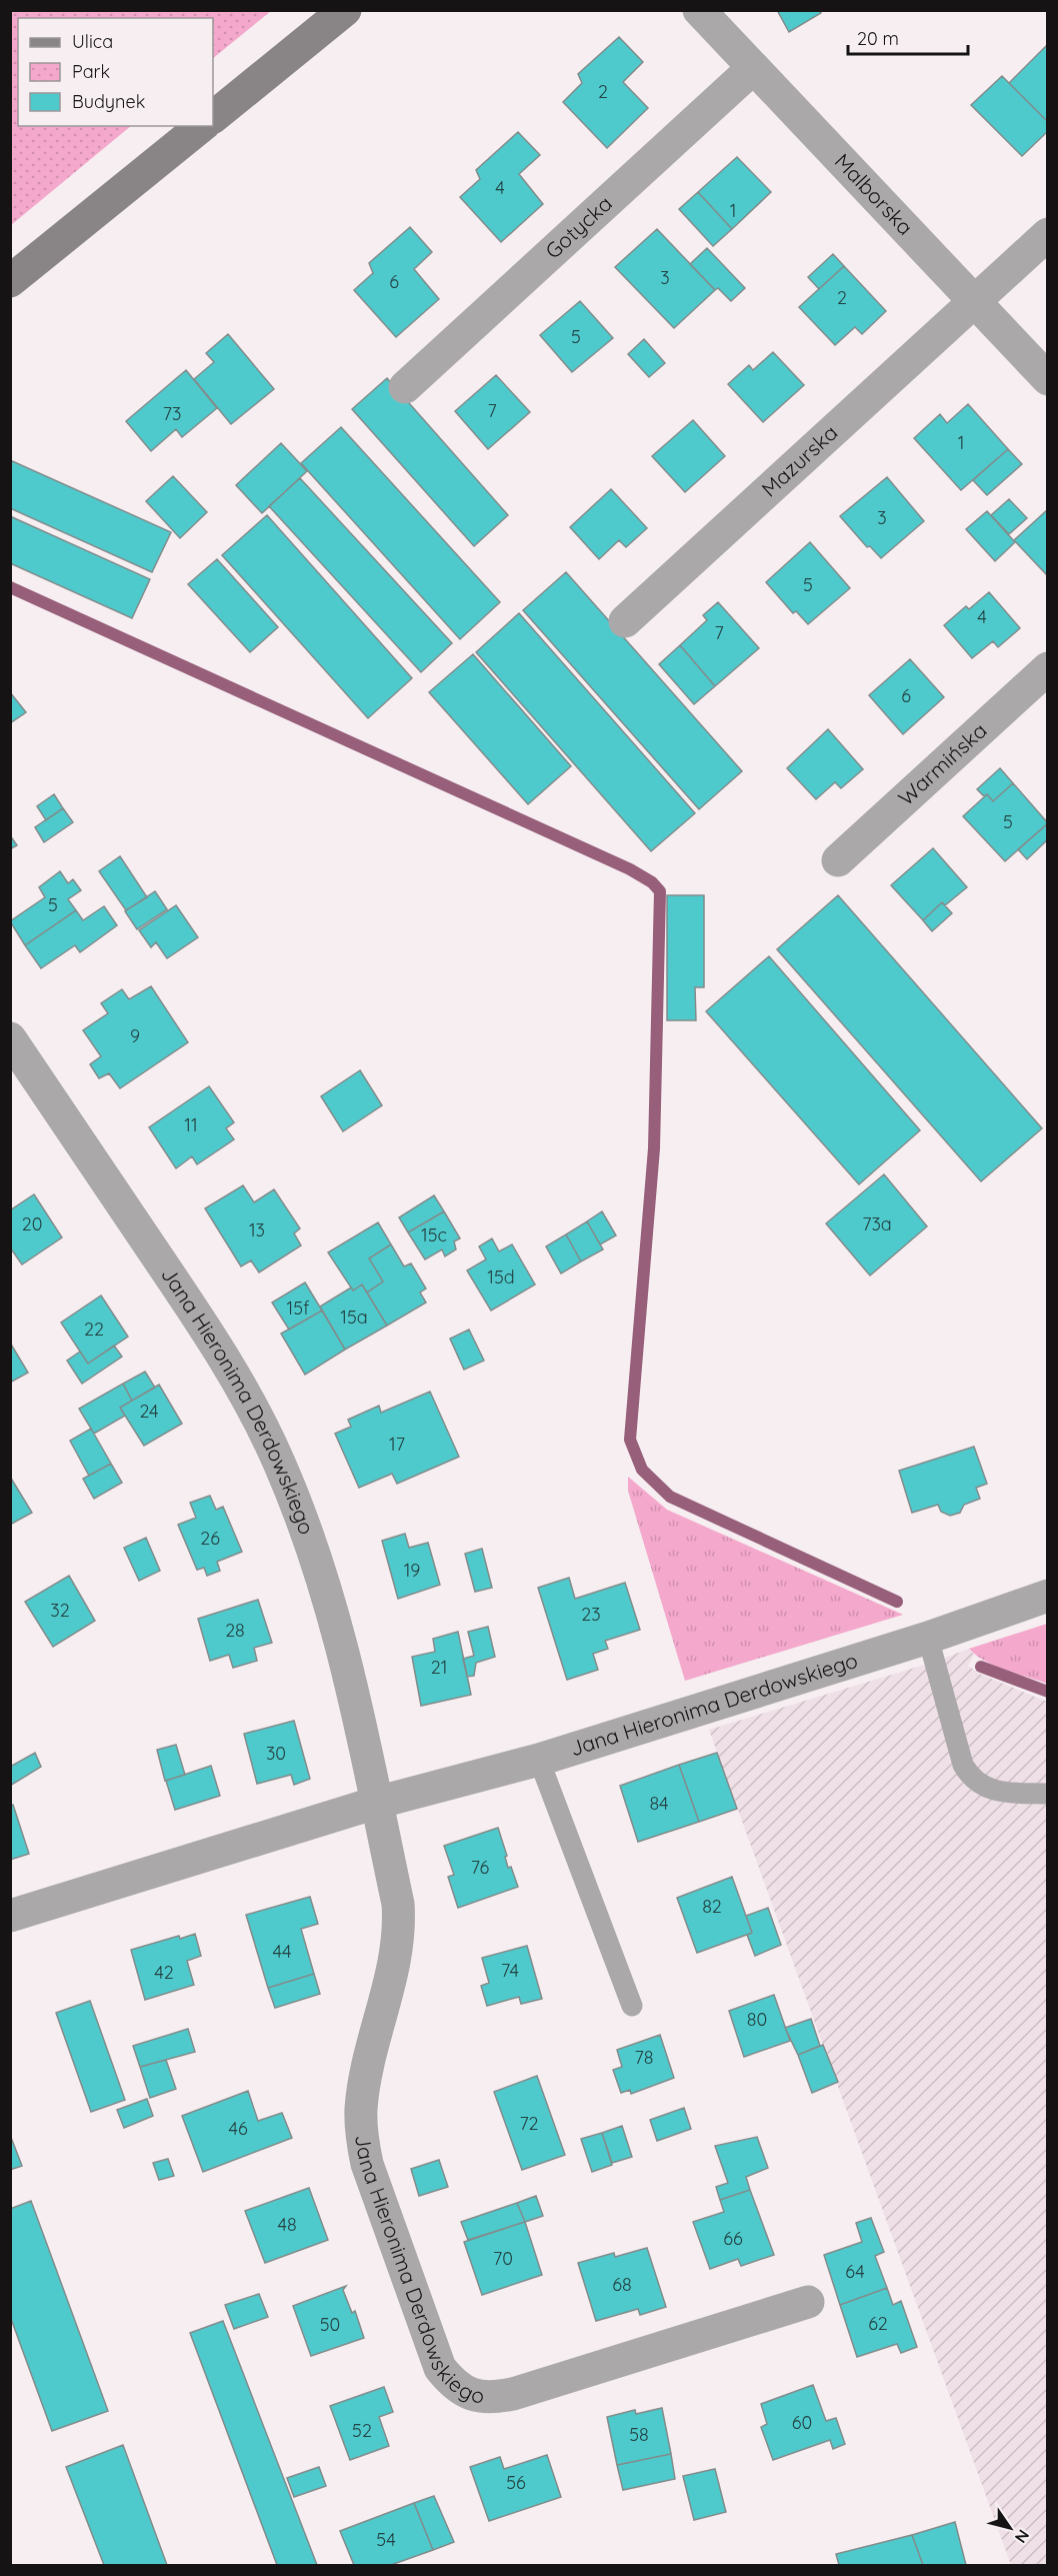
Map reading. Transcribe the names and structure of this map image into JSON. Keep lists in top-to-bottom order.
{
  "streets": {
    "street": [
      "Malborska",
      "Gotycka",
      "Mazurska",
      "Warmińska",
      "Jana Hieronima Derdowskiego"
    ]
  },
  "crossings": [
    ["Malborska", "Gotycka"],
    ["Malborska", "Mazurska"]
  ],
  "house_numbers": [
    "2",
    "4",
    "1",
    "3",
    "6",
    "2",
    "5",
    "7",
    "73",
    "1",
    "3",
    "5",
    "4",
    "7",
    "6",
    "5",
    "5",
    "9",
    "11",
    "20",
    "73a",
    "13",
    "15c",
    "15d",
    "15f",
    "15a",
    "22",
    "24",
    "17",
    "26",
    "19",
    "32",
    "23",
    "28",
    "21",
    "30",
    "84",
    "76",
    "82",
    "44",
    "74",
    "42",
    "80",
    "78",
    "72",
    "46",
    "48",
    "66",
    "70",
    "64",
    "68",
    "62",
    "50",
    "60",
    "52",
    "58",
    "56",
    "54"
  ],
  "legend": ["Ulica", "Park", "Budynek"],
  "scale_bar": "20 m",
  "north": "bottom right"
}
